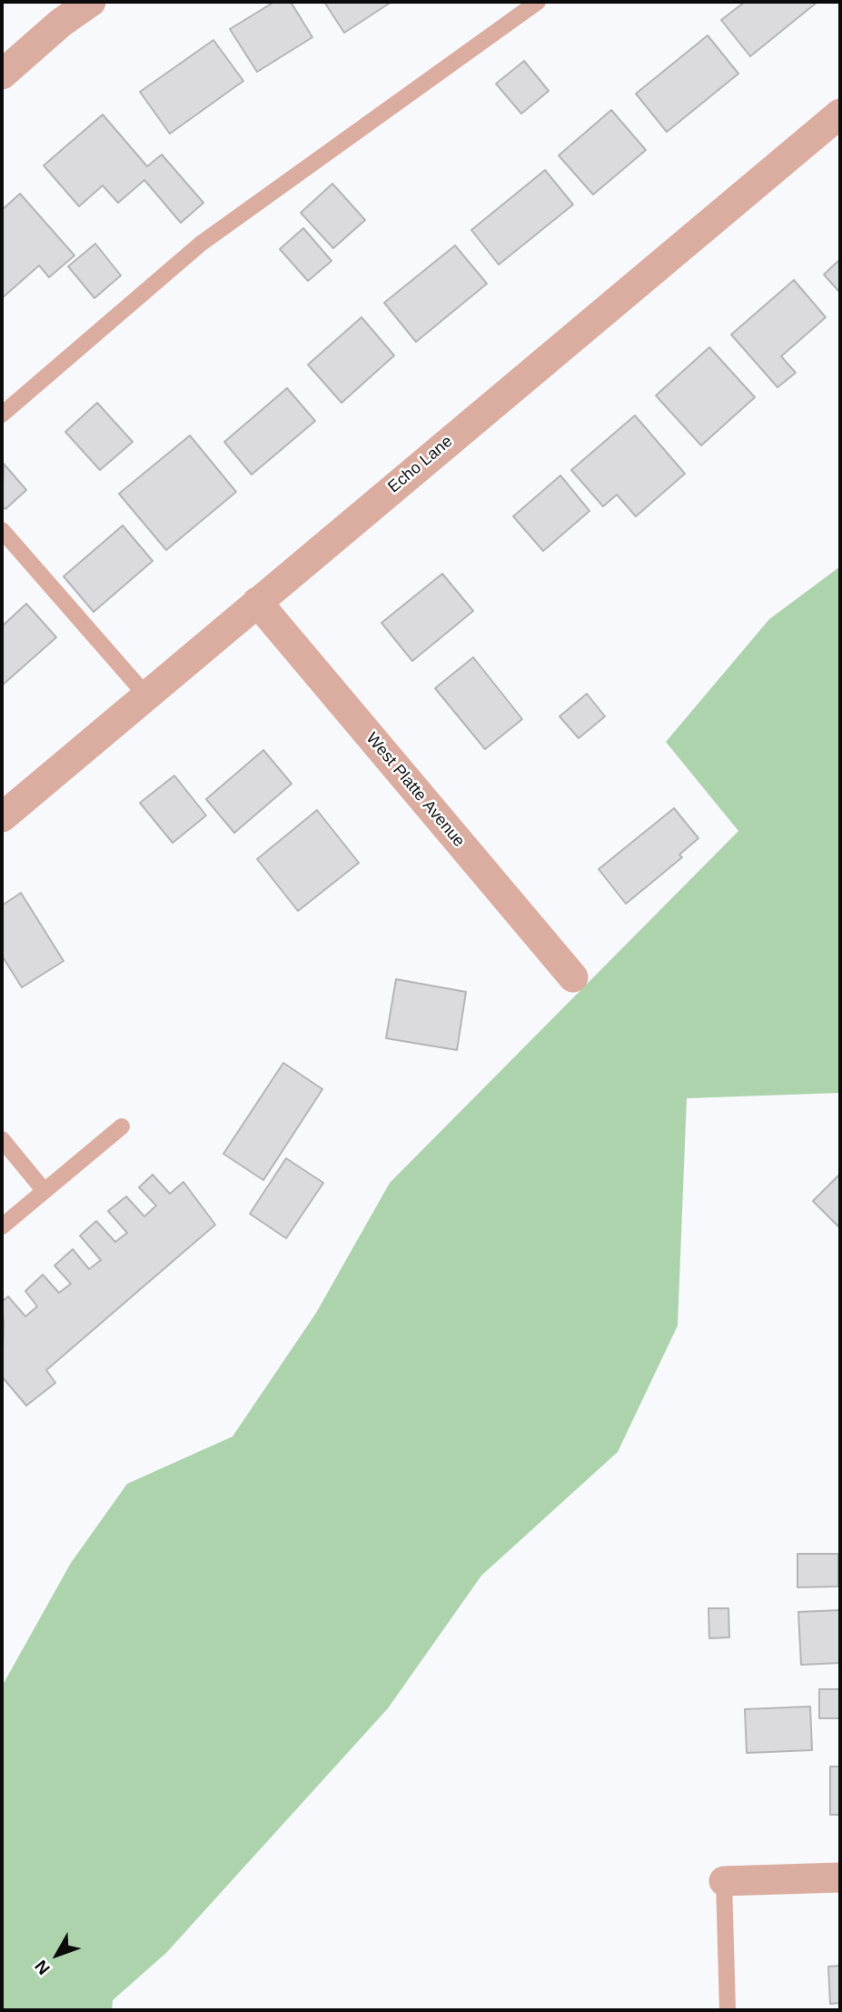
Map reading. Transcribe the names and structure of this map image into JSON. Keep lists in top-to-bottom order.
{
  "streets": {
    "street": ["Echo Lane", "West Platte Avenue"]
  },
  "crossings": [
    ["Echo Lane", "West Platte Avenue"]
  ],
  "north": "bottom left"
}
